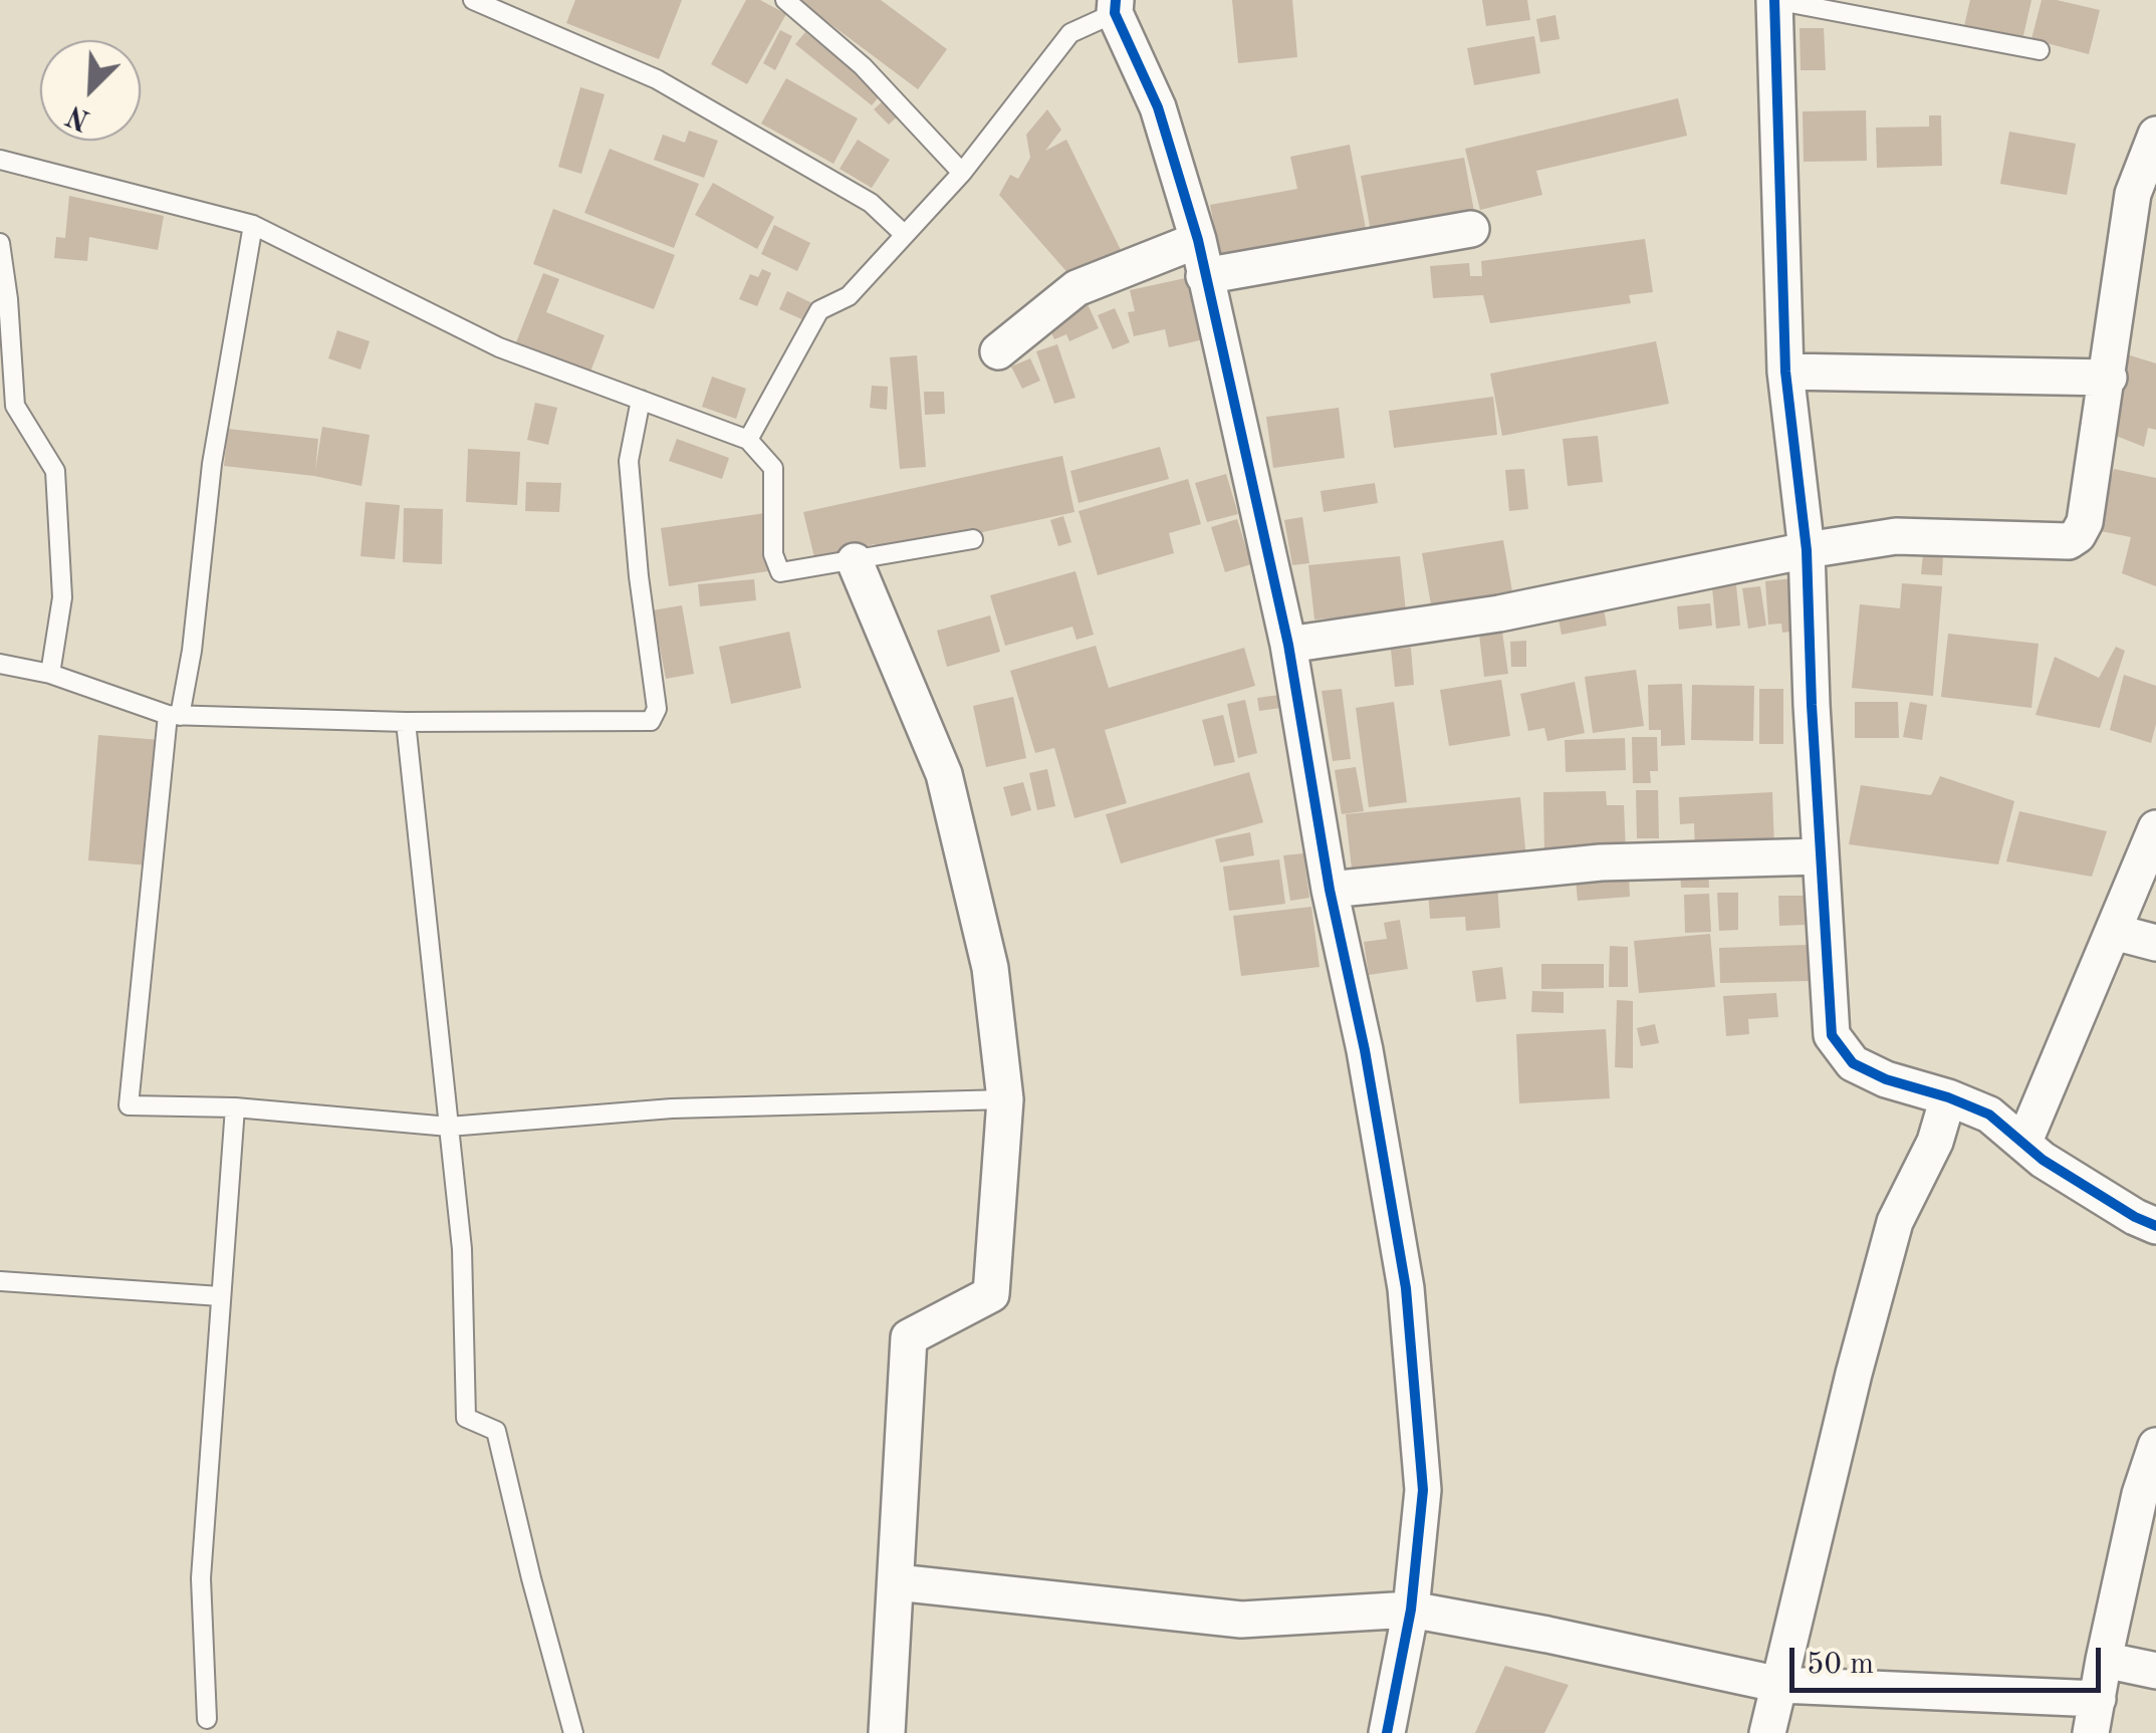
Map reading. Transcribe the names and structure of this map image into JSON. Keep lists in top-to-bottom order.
{
  "scale_bar": "50 m",
  "north": "bottom left"
}
